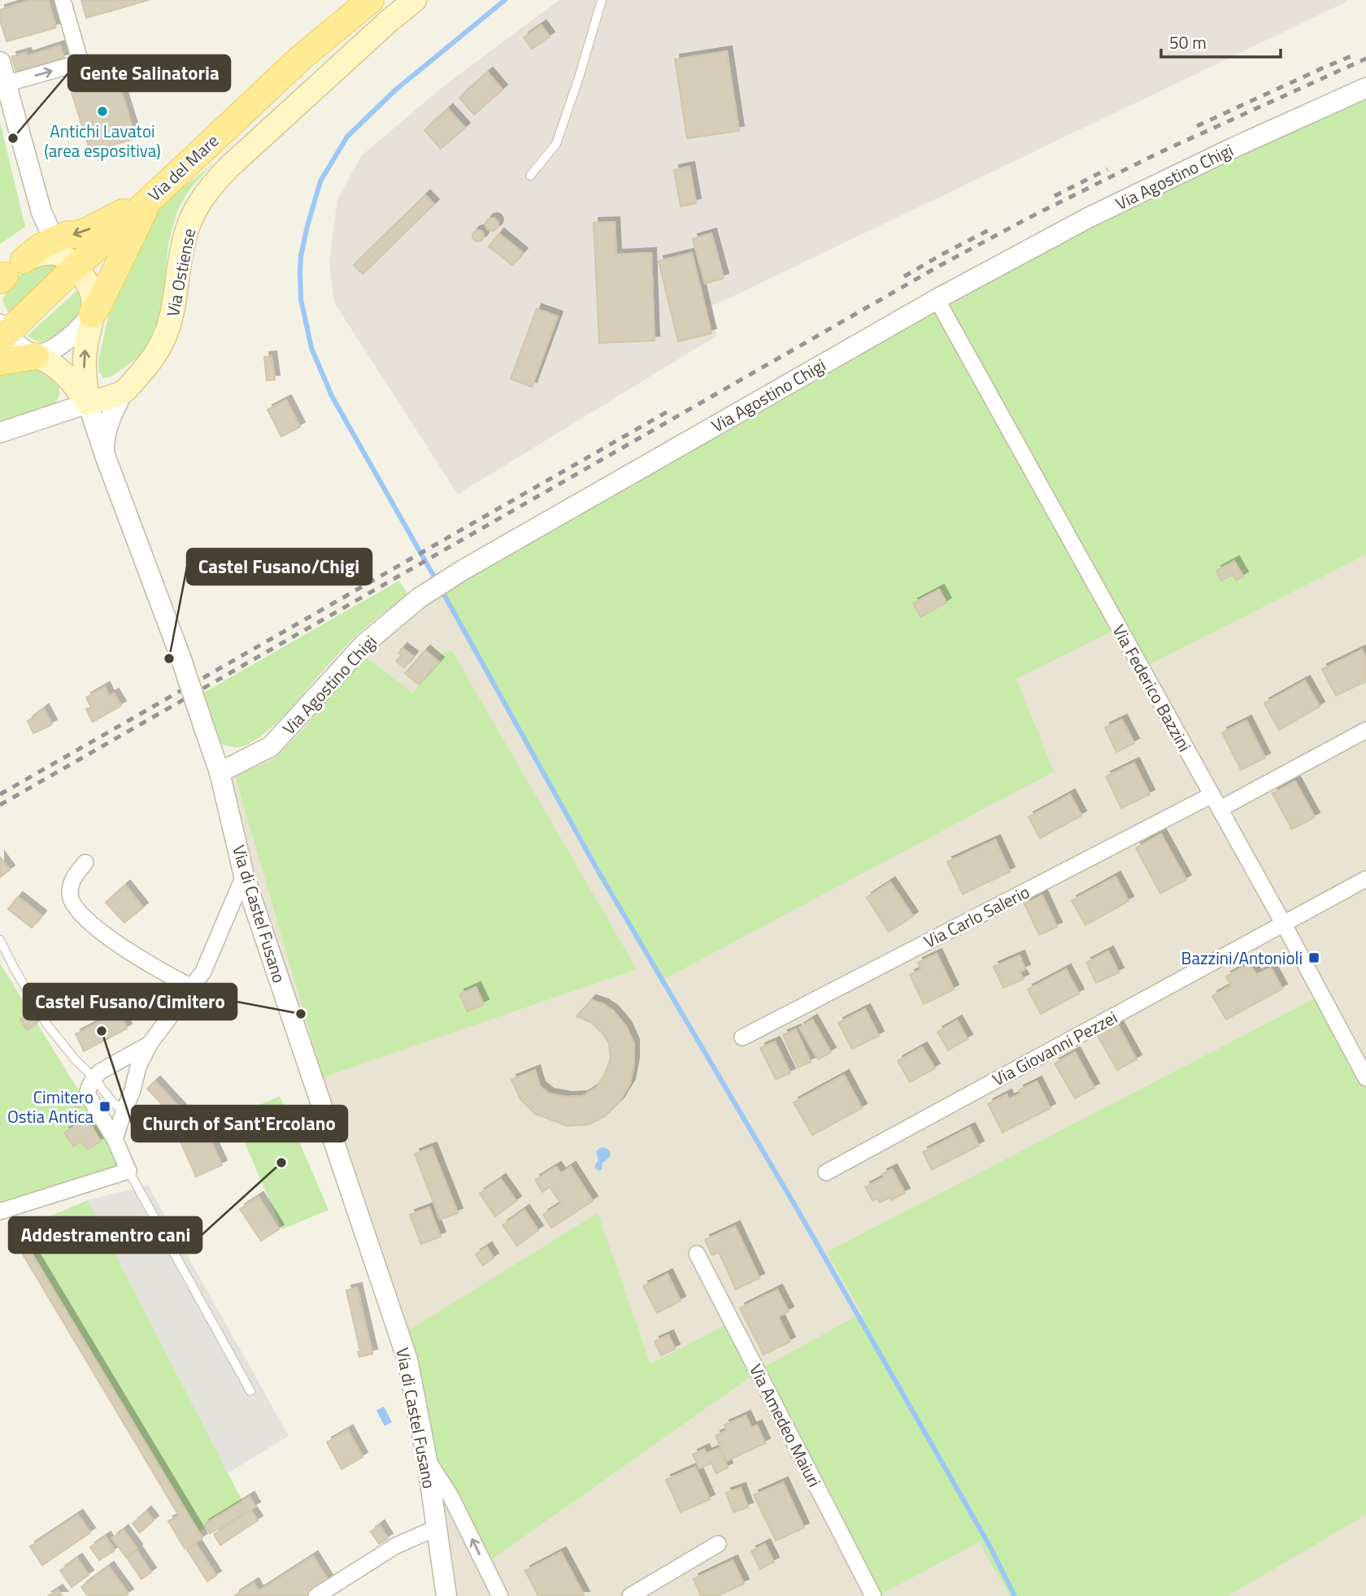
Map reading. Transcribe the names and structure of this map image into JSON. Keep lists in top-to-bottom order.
{
  "streets": {
    "main road": ["Via del Mare", "Via Ostiense"],
    "street": [
      "Via Agostino Chigi",
      "Via Federico Bazzini",
      "Via di Castel Fusano",
      "Via Carlo Salerio",
      "Via Giovanni Pezzei",
      "Via Amedeo Maiuri"
    ]
  },
  "crossings": [
    ["Via Agostino Chigi", "Via Federico Bazzini"],
    ["Via Agostino Chigi", "Via di Castel Fusano"],
    ["Via Ostiense", "Via di Castel Fusano"],
    ["Via Federico Bazzini", "Via Carlo Salerio"],
    ["Via Federico Bazzini", "Via Giovanni Pezzei"]
  ],
  "places": {
    "other": [
      "Antichi Lavatoi (area espositiva)",
      "Gente Salinatoria",
      "Castel Fusano/Chigi",
      "Castel Fusano/Cimitero",
      "Church of Sant'Ercolano",
      "Addestramentro cani"
    ],
    "transit": ["Bazzini/Antonioli", "Cimitero Ostia Antica"]
  },
  "scale_bar": "50 m"
}
